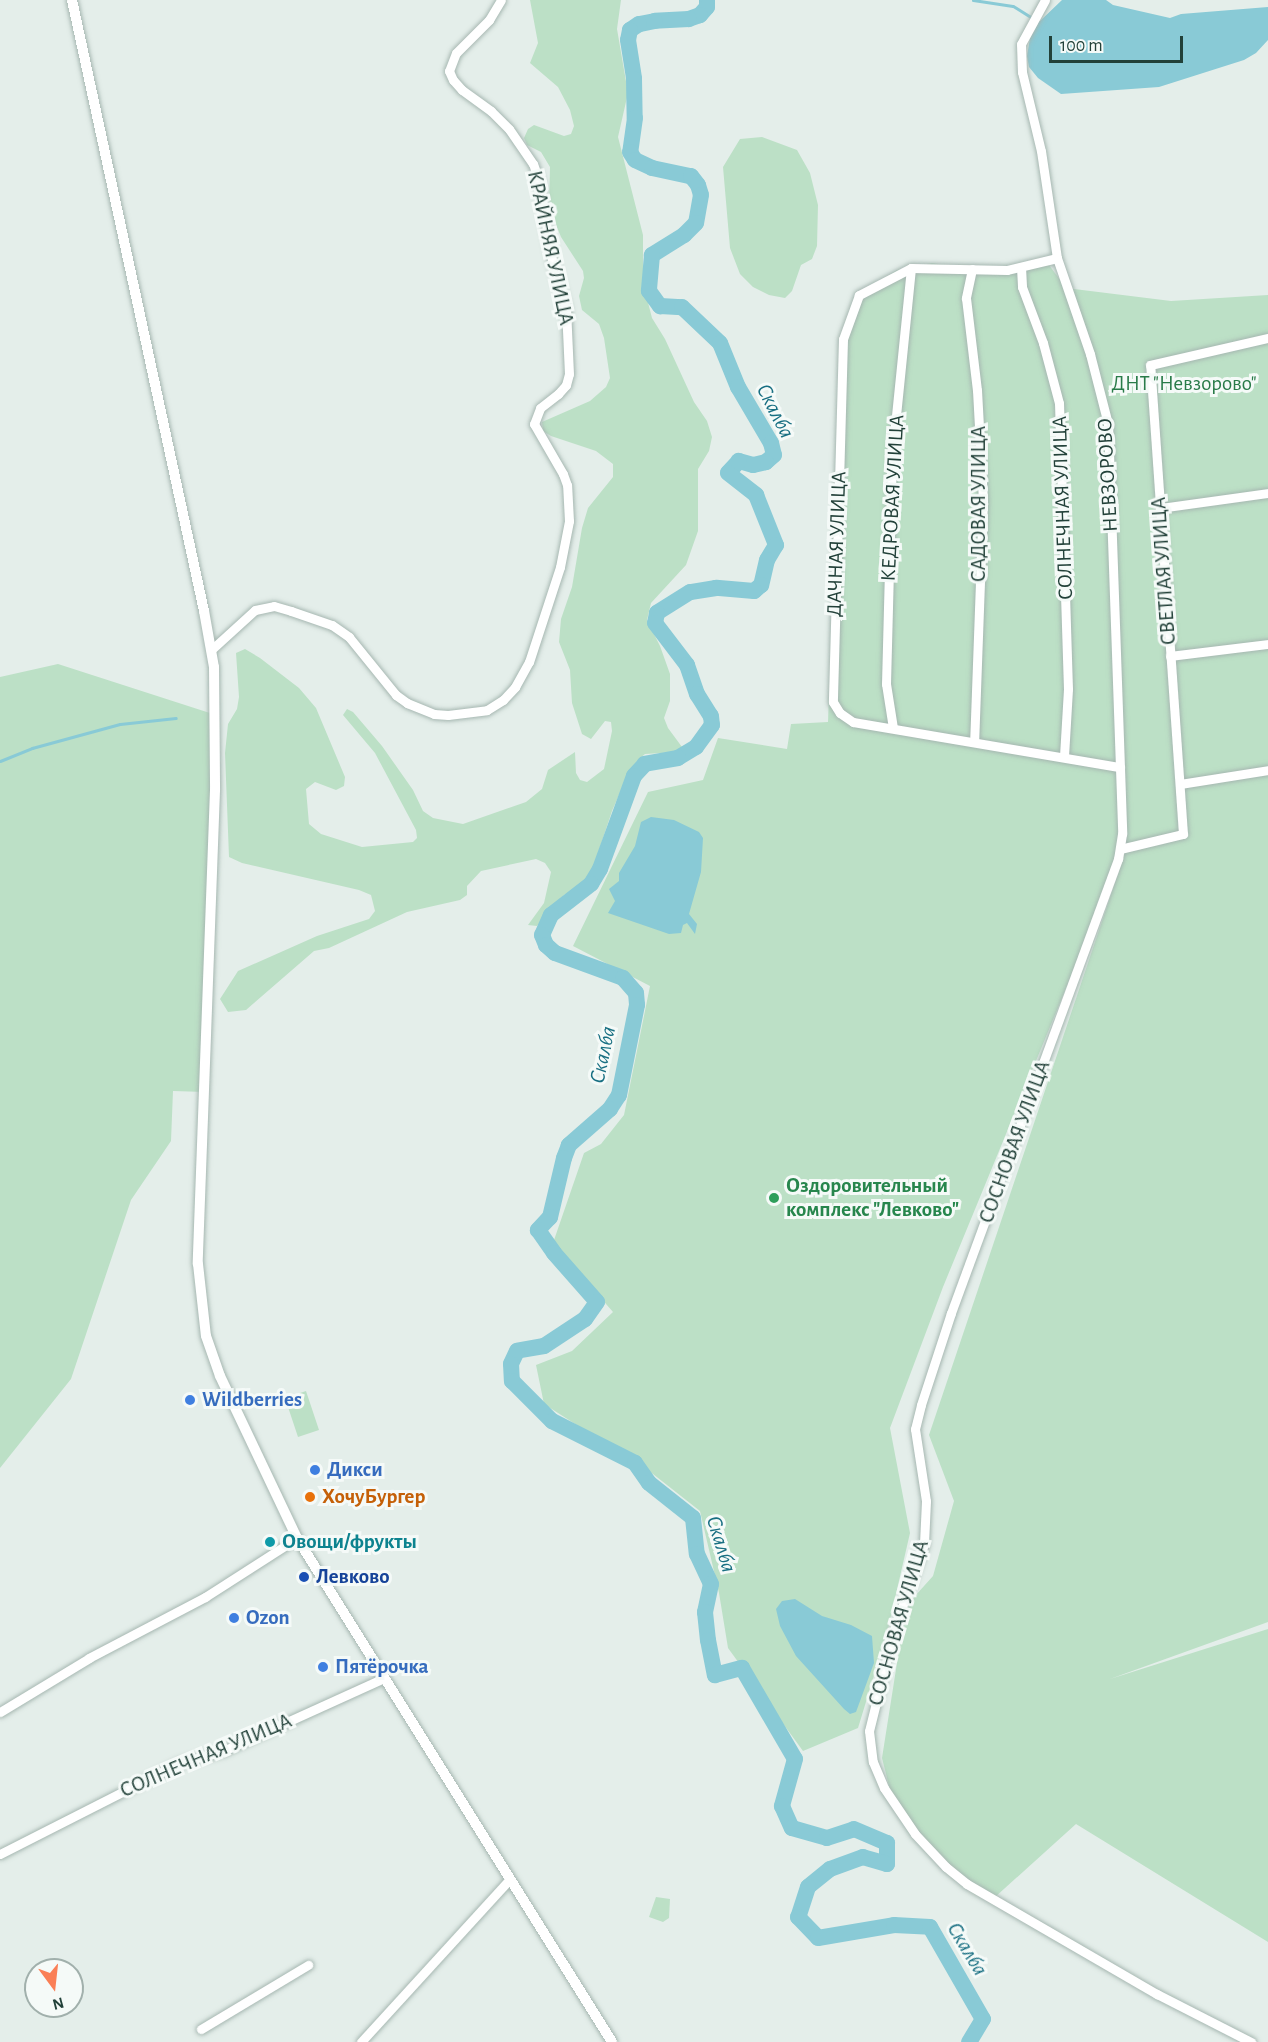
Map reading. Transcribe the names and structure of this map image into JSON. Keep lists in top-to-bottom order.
{
  "streets": {
    "street": [
      "КРАЙНЯЯ УЛИЦА",
      "НЕВЗОРОВО",
      "КЕДРОВАЯ УЛИЦА",
      "САДОВАЯ УЛИЦА",
      "СОЛНЕЧНАЯ УЛИЦА",
      "ДАЧНАЯ УЛИЦА",
      "СВЕТЛАЯ УЛИЦА",
      "СОСНОВАЯ УЛИЦА"
    ]
  },
  "crossings": [
    ["НЕВЗОРОВО", "ДАЧНАЯ УЛИЦА"],
    ["НЕВЗОРОВО", "СВЕТЛАЯ УЛИЦА"],
    ["НЕВЗОРОВО", "СОСНОВАЯ УЛИЦА"],
    ["КЕДРОВАЯ УЛИЦА", "ДАЧНАЯ УЛИЦА"],
    ["САДОВАЯ УЛИЦА", "ДАЧНАЯ УЛИЦА"],
    ["СОЛНЕЧНАЯ УЛИЦА", "ДАЧНАЯ УЛИЦА"]
  ],
  "water": ["Скалба"],
  "parks": ["ДНТ \"Невзорово\""],
  "places": [
    "Оздоровительный комплекс \"Левково\"",
    "Wildberries",
    "Дикси",
    "ХочуБургер",
    "Овощи/фрукты",
    "Левково",
    "Ozon",
    "Пятёрочка"
  ],
  "scale_bar": "100 m",
  "north": "bottom"
}
